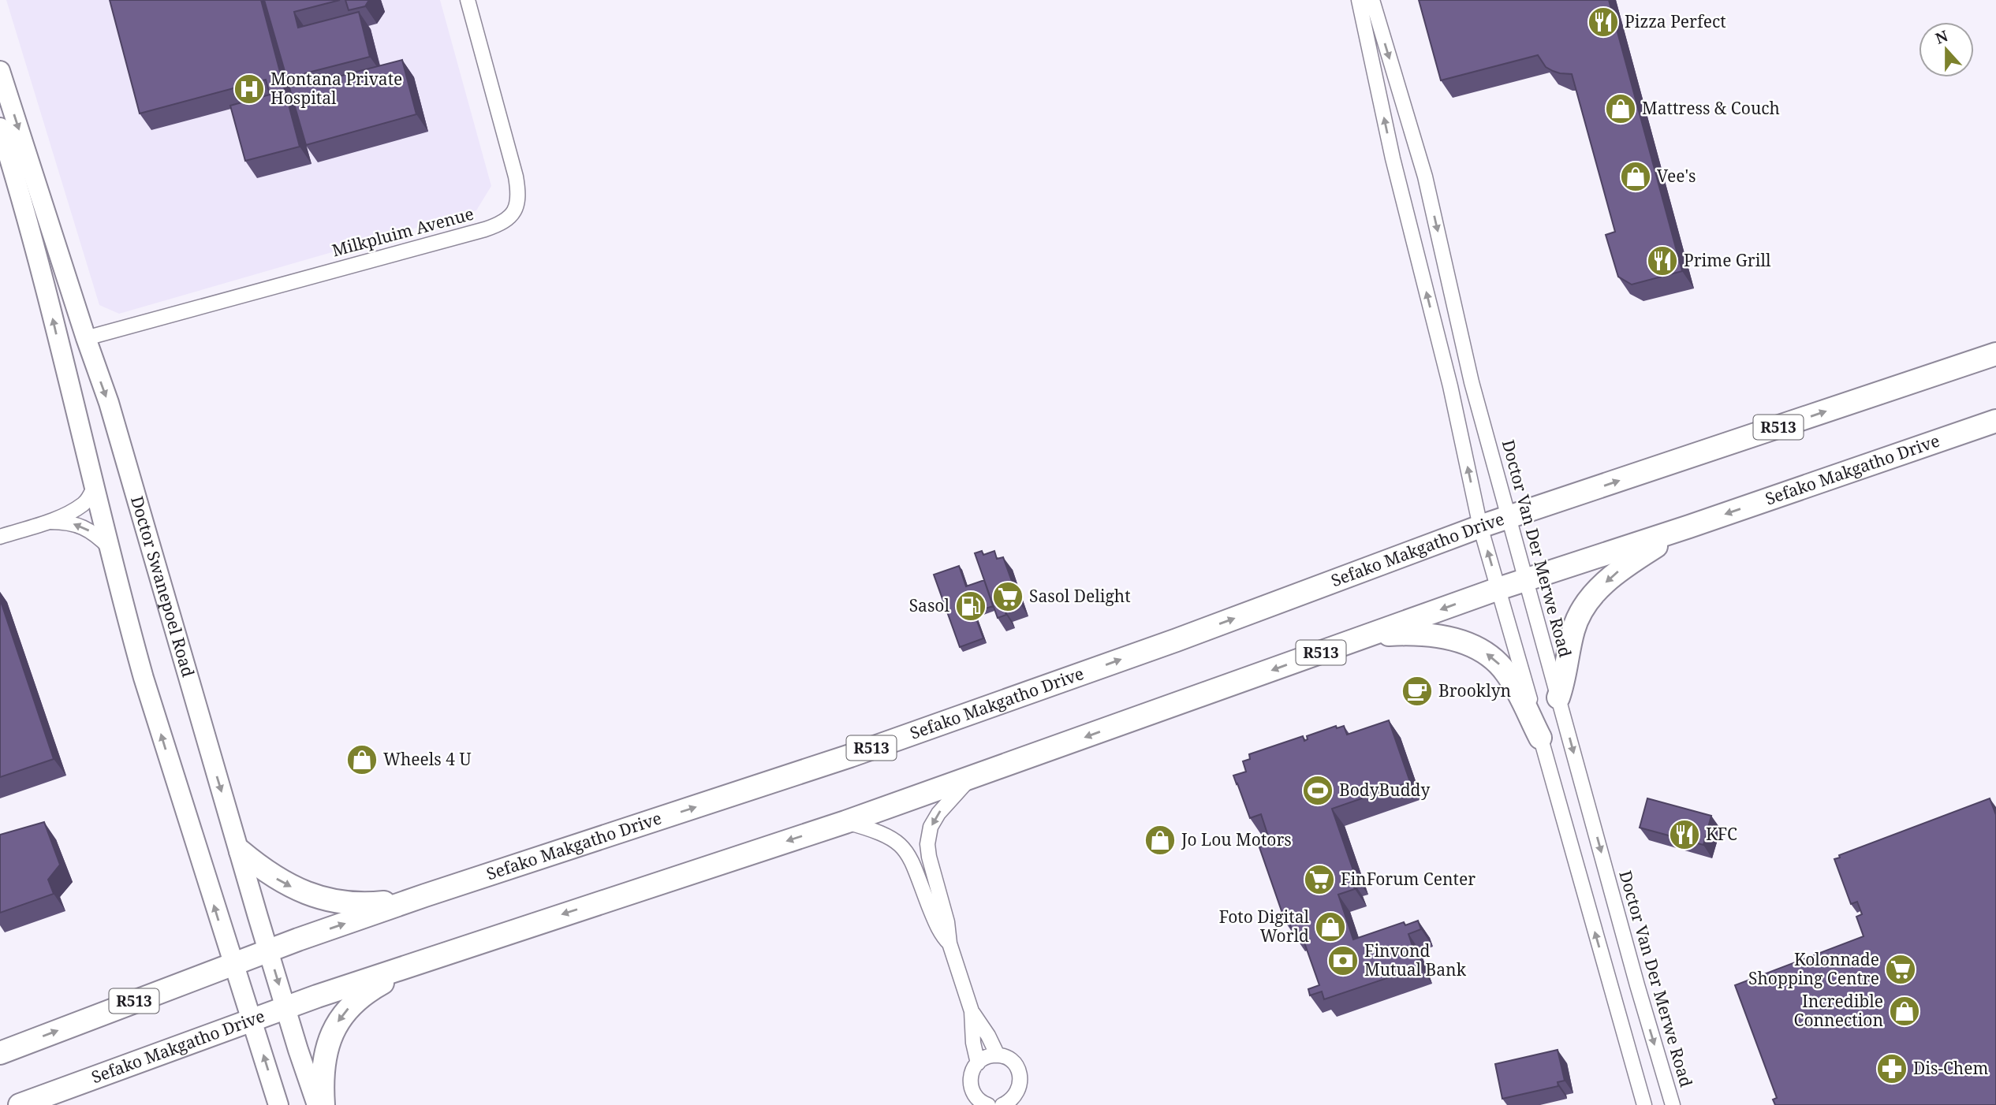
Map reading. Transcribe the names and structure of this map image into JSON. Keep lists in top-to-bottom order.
{
  "streets": {
    "main road": ["R513", "Sefako Makgatho Drive", "Doctor Swanepoel Road"],
    "street": ["Milkpluim Avenue", "Doctor Van Der Merwe Road"]
  },
  "crossings": [
    ["Milkpluim Avenue", "Doctor Swanepoel Road"],
    ["Sefako Makgatho Drive", "Doctor Van Der Merwe Road"],
    ["Sefako Makgatho Drive", "Doctor Swanepoel Road"]
  ],
  "places": {
    "restaurant": ["Pizza Perfect", "Prime Grill", "KFC"],
    "hospital": ["Montana Private Hospital"],
    "shop": [
      "Mattress & Couch",
      "Vee's",
      "Wheels 4 U",
      "Jo Lou Motors",
      "Foto Digital World",
      "Incredible Connection"
    ],
    "supermarket": ["Sasol Delight", "FinForum Center", "Kolonnade Shopping Centre"],
    "fuel station": ["Sasol"],
    "cafe": ["Brooklyn"],
    "sports": ["BodyBuddy"],
    "bank": ["Finvond Mutual Bank"],
    "pharmacy": ["Dis-Chem"]
  },
  "north": "top"
}
